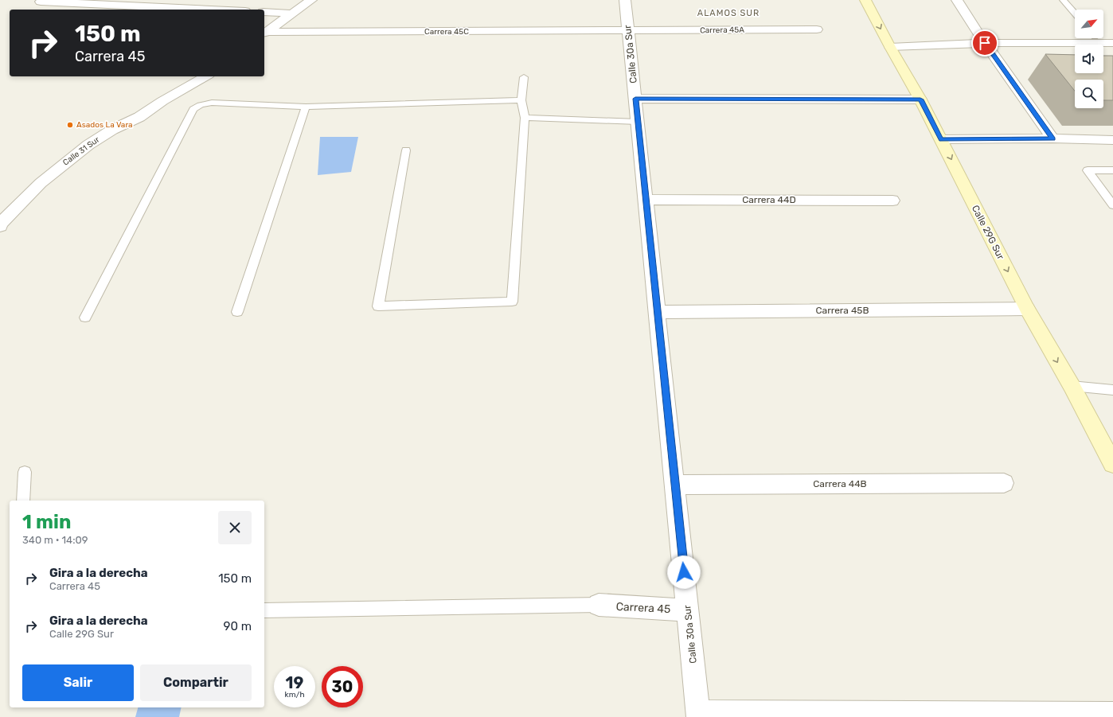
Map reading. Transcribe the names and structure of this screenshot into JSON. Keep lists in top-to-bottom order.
{
  "streets": {
    "street": [
      "Carrera 45A",
      "Carrera 45C",
      "Calle 30a Sur",
      "Calle 31 Sur",
      "Carrera 44D",
      "Calle 29G Sur",
      "Carrera 45B",
      "Carrera 44B",
      "Carrera 45"
    ]
  },
  "crossings": [
    ["Carrera 45A", "Carrera 45C"],
    ["Carrera 45A", "Calle 30a Sur"],
    ["Carrera 45C", "Calle 30a Sur"],
    ["Calle 30a Sur", "Carrera 44D"],
    ["Calle 30a Sur", "Carrera 45B"],
    ["Calle 30a Sur", "Carrera 44B"],
    ["Calle 30a Sur", "Carrera 45"],
    ["Calle 29G Sur", "Carrera 45B"]
  ],
  "one_way": ["Calle 29G Sur"],
  "districts": ["ALAMOS SUR"],
  "places": ["Asados La Vara"],
  "north": "top right",
  "page": {
    "turn": ["150 m", "Carrera 45"],
    "heading": ["1 min", "340 m · 14:09"],
    "list": [
      {
        "name": "Gira a la derecha",
        "note": "Carrera 45",
        "value": "150 m"
      },
      {
        "name": "Gira a la derecha",
        "note": "Calle 29G Sur",
        "value": "90 m"
      }
    ],
    "buttons": ["Salir", "Compartir"],
    "speed": "19 km/h",
    "limit": "30"
  }
}
